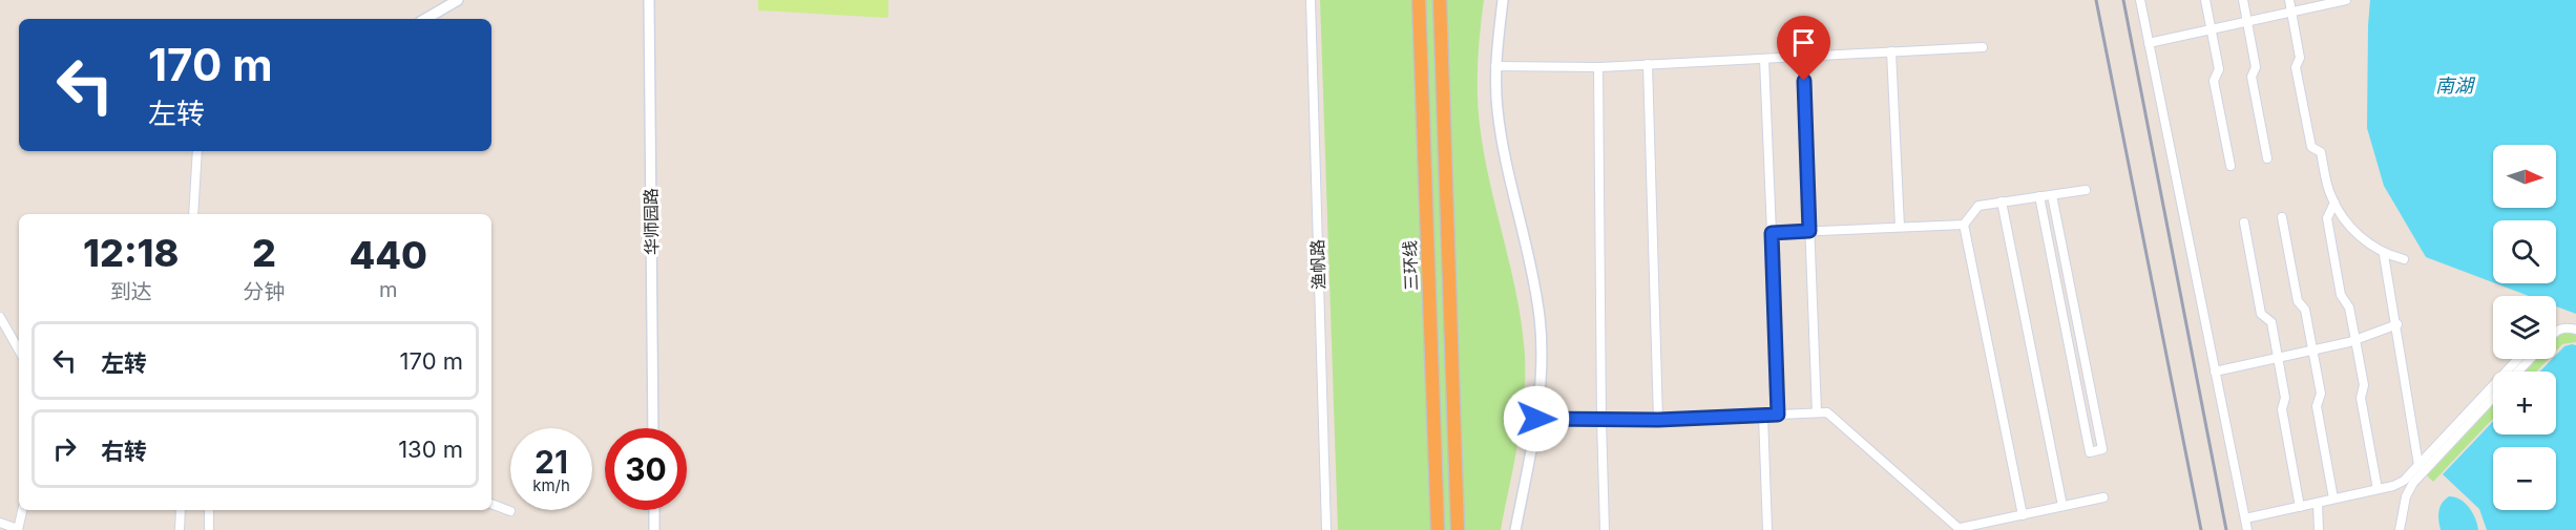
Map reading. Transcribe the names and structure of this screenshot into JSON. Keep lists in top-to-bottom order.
{
  "streets": {
    "highway": ["三环线"],
    "street": ["华师园路", "渔帆路"]
  },
  "water": ["南湖"],
  "north": "right",
  "page": {
    "turn": ["170 m", "左转"],
    "map_buttons": ["+", "−"],
    "eta": [
      "12:18",
      "到达",
      "2",
      "分钟",
      "440",
      "m"
    ],
    "list": [
      {
        "name": "左转",
        "value": "170 m"
      },
      {
        "name": "右转",
        "value": "130 m"
      }
    ],
    "speed": "21 km/h",
    "limit": "30"
  }
}
